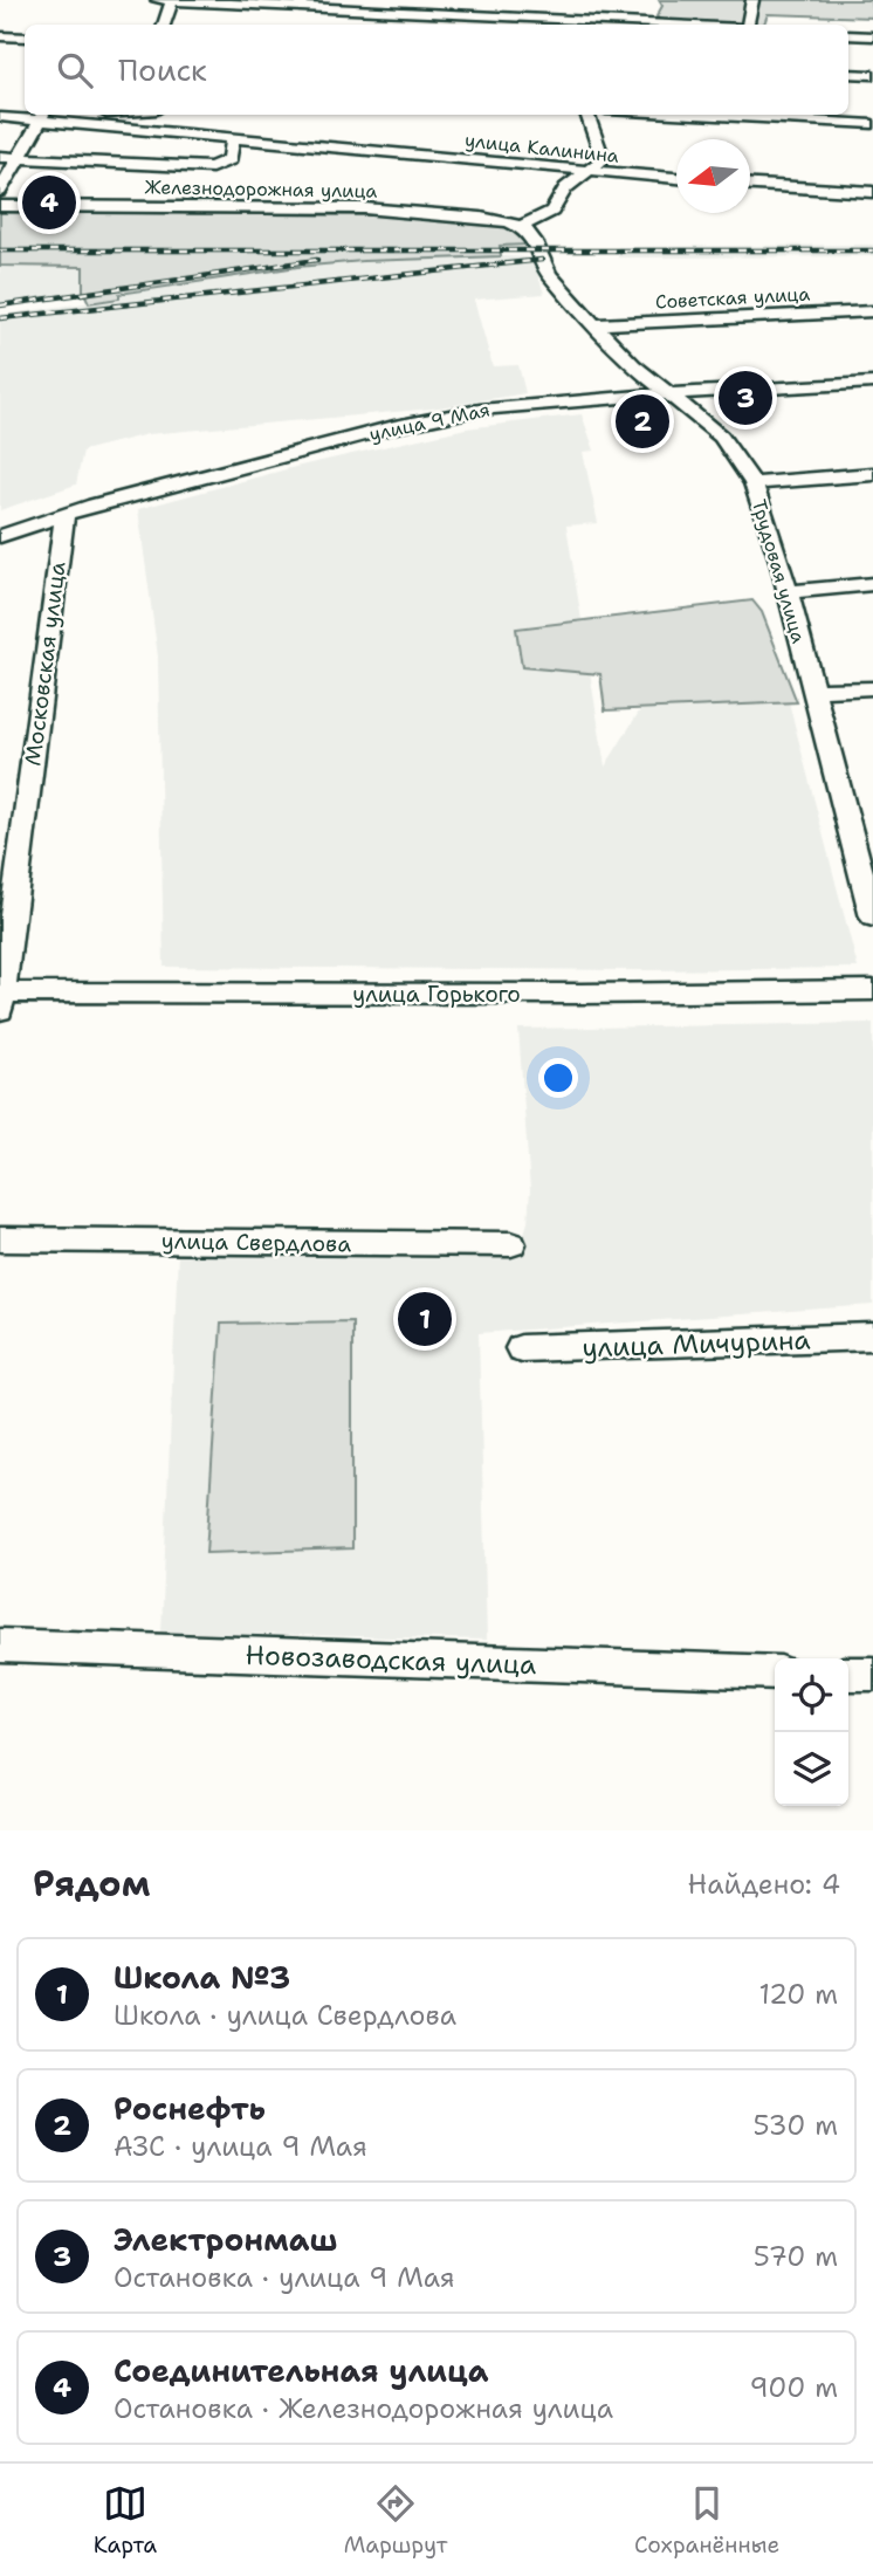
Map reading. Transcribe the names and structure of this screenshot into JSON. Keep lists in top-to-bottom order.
{
  "streets": {
    "street": [
      "улица Калинина",
      "Железнодорожная улица",
      "Советская улица",
      "улица 9 Мая",
      "Трудовая улица",
      "Московская улица",
      "улица Горького",
      "улица Свердлова",
      "улица Мичурина",
      "Новозаводская улица"
    ]
  },
  "crossings": [
    ["Железнодорожная улица", "Трудовая улица"],
    ["Советская улица", "Трудовая улица"],
    ["улица 9 Мая", "Трудовая улица"],
    ["улица 9 Мая", "Московская улица"],
    ["Московская улица", "улица Горького"]
  ],
  "north": "left",
  "page": {
    "search": "Поиск",
    "pins": [
      "4",
      "3",
      "2",
      "1"
    ],
    "heading": ["Рядом", "Найдено: 4"],
    "list": [
      {
        "mark": "1",
        "name": "Школа №3",
        "note": "Школа · улица Свердлова",
        "value": "120 m"
      },
      {
        "mark": "2",
        "name": "Роснефть",
        "note": "АЗС · улица 9 Мая",
        "value": "530 m"
      },
      {
        "mark": "3",
        "name": "Электронмаш",
        "note": "Остановка · улица 9 Мая",
        "value": "570 m"
      },
      {
        "mark": "4",
        "name": "Соединительная улица",
        "note": "Остановка · Железнодорожная улица",
        "value": "900 m"
      }
    ],
    "nav": ["Карта", "Маршрут", "Сохранённые"]
  }
}
